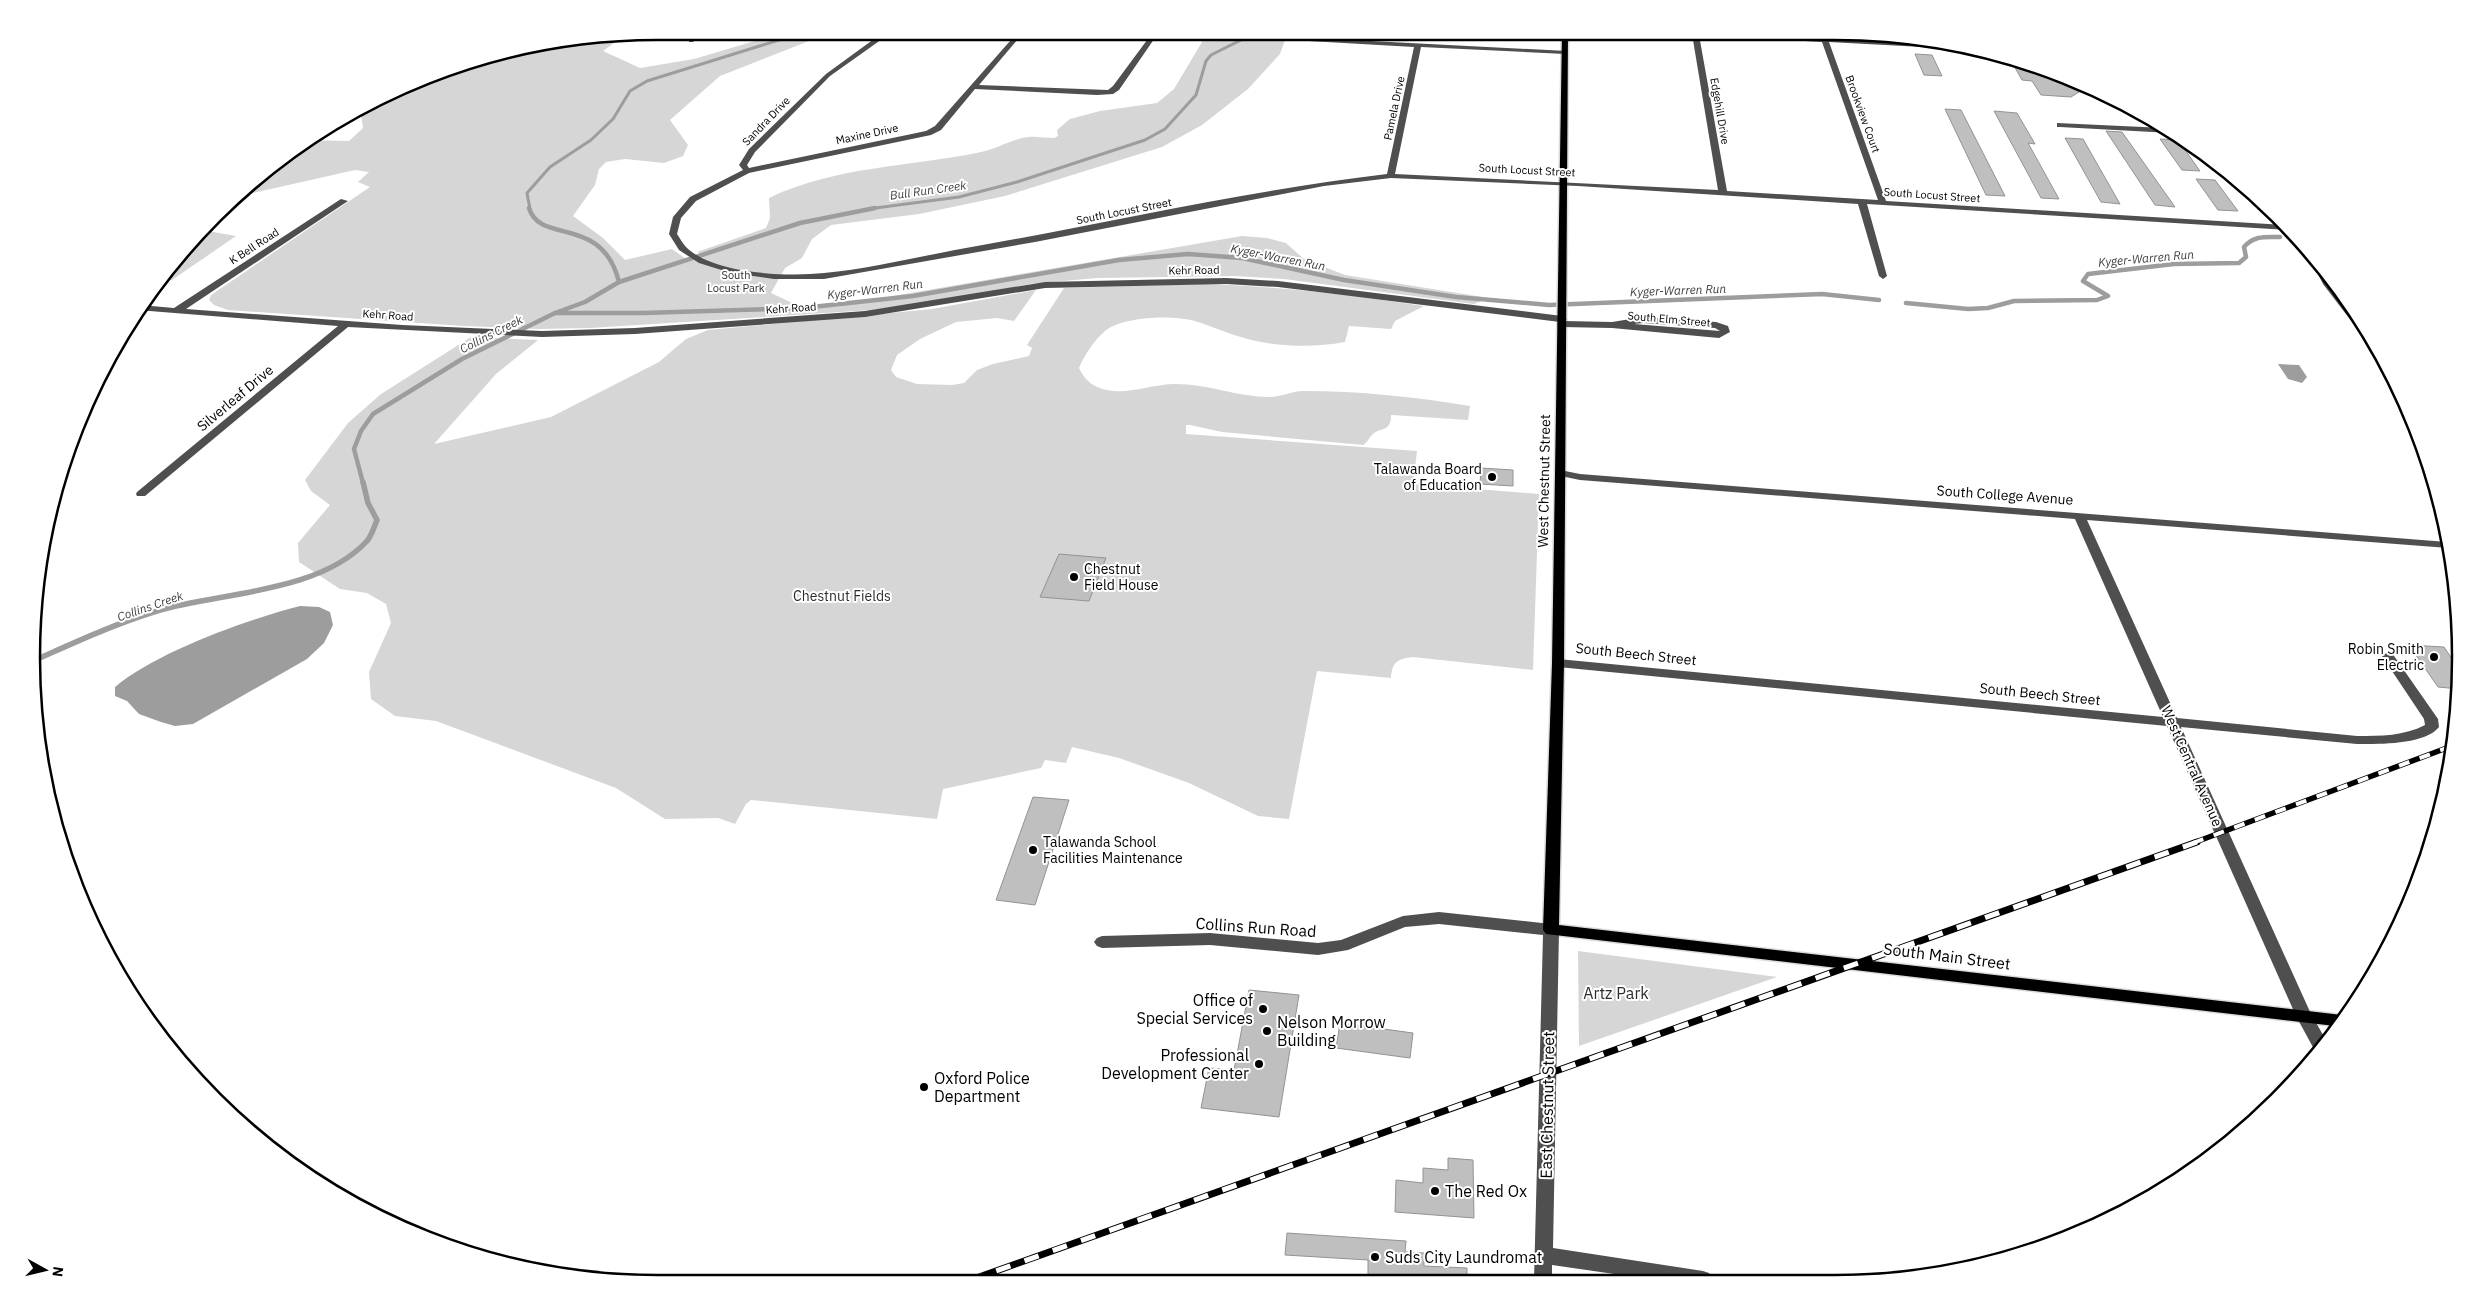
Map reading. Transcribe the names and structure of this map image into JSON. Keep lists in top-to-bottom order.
{
  "streets": {
    "main road": ["West Chestnut Street", "South Main Street"],
    "street": [
      "Pamela Drive",
      "Edgehill Drive",
      "Brookview Court",
      "Sandra Drive",
      "Maxine Drive",
      "South Locust Street",
      "K Bell Road",
      "Kehr Road",
      "South Elm Street",
      "Silverleaf Drive",
      "South College Avenue",
      "South Beech Street",
      "West Central Avenue",
      "Collins Run Road",
      "East Chestnut Street"
    ]
  },
  "crossings": [
    ["Pamela Drive", "South Locust Street"],
    ["Edgehill Drive", "South Locust Street"],
    ["Brookview Court", "South Locust Street"],
    ["Sandra Drive", "Maxine Drive"],
    ["Sandra Drive", "South Locust Street"],
    ["Maxine Drive", "South Locust Street"],
    ["South Locust Street", "West Chestnut Street"],
    ["K Bell Road", "Kehr Road"],
    ["Kehr Road", "South Elm Street"],
    ["Kehr Road", "Silverleaf Drive"],
    ["Kehr Road", "West Chestnut Street"],
    ["South Elm Street", "West Chestnut Street"],
    ["West Chestnut Street", "South College Avenue"],
    ["West Chestnut Street", "South Beech Street"],
    ["West Chestnut Street", "Collins Run Road"],
    ["West Chestnut Street", "South Main Street"],
    ["West Chestnut Street", "East Chestnut Street"],
    ["South College Avenue", "West Central Avenue"],
    ["South Beech Street", "West Central Avenue"],
    ["West Central Avenue", "South Main Street"],
    ["Collins Run Road", "South Main Street"],
    ["Collins Run Road", "East Chestnut Street"],
    ["South Main Street", "East Chestnut Street"]
  ],
  "water": ["Bull Run Creek", "Kyger-Warren Run", "Collins Creek"],
  "parks": ["South Locust Park", "Chestnut Fields", "Artz Park"],
  "places": [
    "Talawanda Board of Education",
    "Chestnut Field House",
    "Robin Smith Electric",
    "Talawanda School Facilities Maintenance",
    "Office of Special Services",
    "Nelson Morrow Building",
    "Professional Development Center",
    "Oxford Police Department",
    "The Red Ox",
    "Suds City Laundromat"
  ],
  "north": "right"
}
